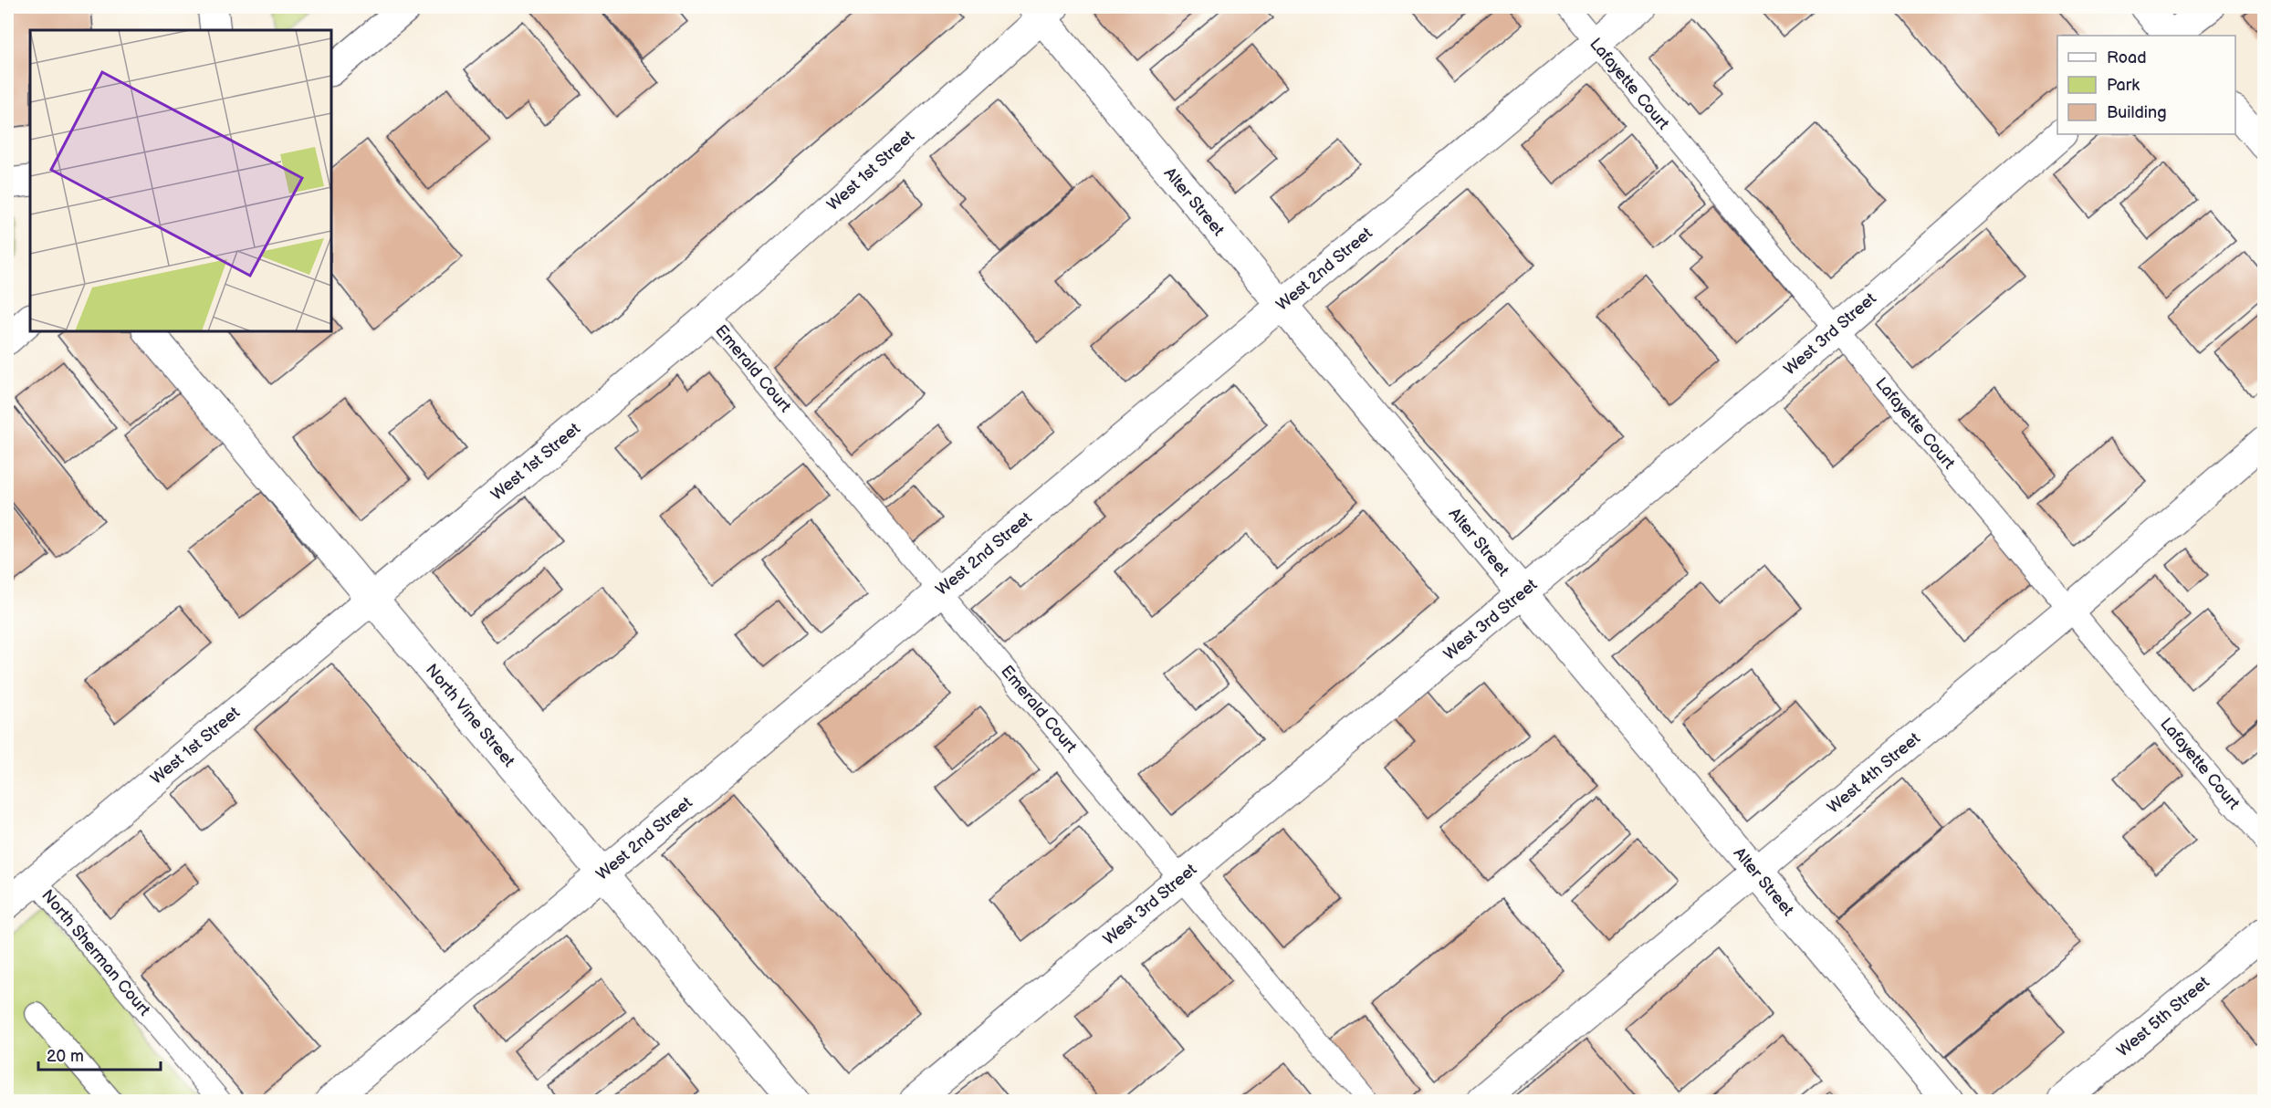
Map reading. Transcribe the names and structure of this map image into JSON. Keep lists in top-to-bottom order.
{
  "streets": {
    "street": [
      "West 1st Street",
      "Alter Street",
      "West 2nd Street",
      "West 3rd Street",
      "North Vine Street",
      "West 4th Street",
      "West 5th Street"
    ],
    "lane": ["Lafayette Court", "Emerald Court", "North Sherman Court"]
  },
  "crossings": [
    ["Lafayette Court", "West 2nd Street"],
    ["Lafayette Court", "West 3rd Street"],
    ["Lafayette Court", "West 4th Street"],
    ["West 1st Street", "Alter Street"],
    ["West 1st Street", "Emerald Court"],
    ["West 1st Street", "North Vine Street"],
    ["West 1st Street", "North Sherman Court"],
    ["Alter Street", "West 2nd Street"],
    ["Alter Street", "West 3rd Street"],
    ["Alter Street", "West 4th Street"],
    ["West 2nd Street", "Emerald Court"],
    ["West 2nd Street", "North Vine Street"],
    ["West 3rd Street", "Emerald Court"]
  ],
  "legend": ["Road", "Park", "Building"],
  "scale_bar": "20 m"
}
